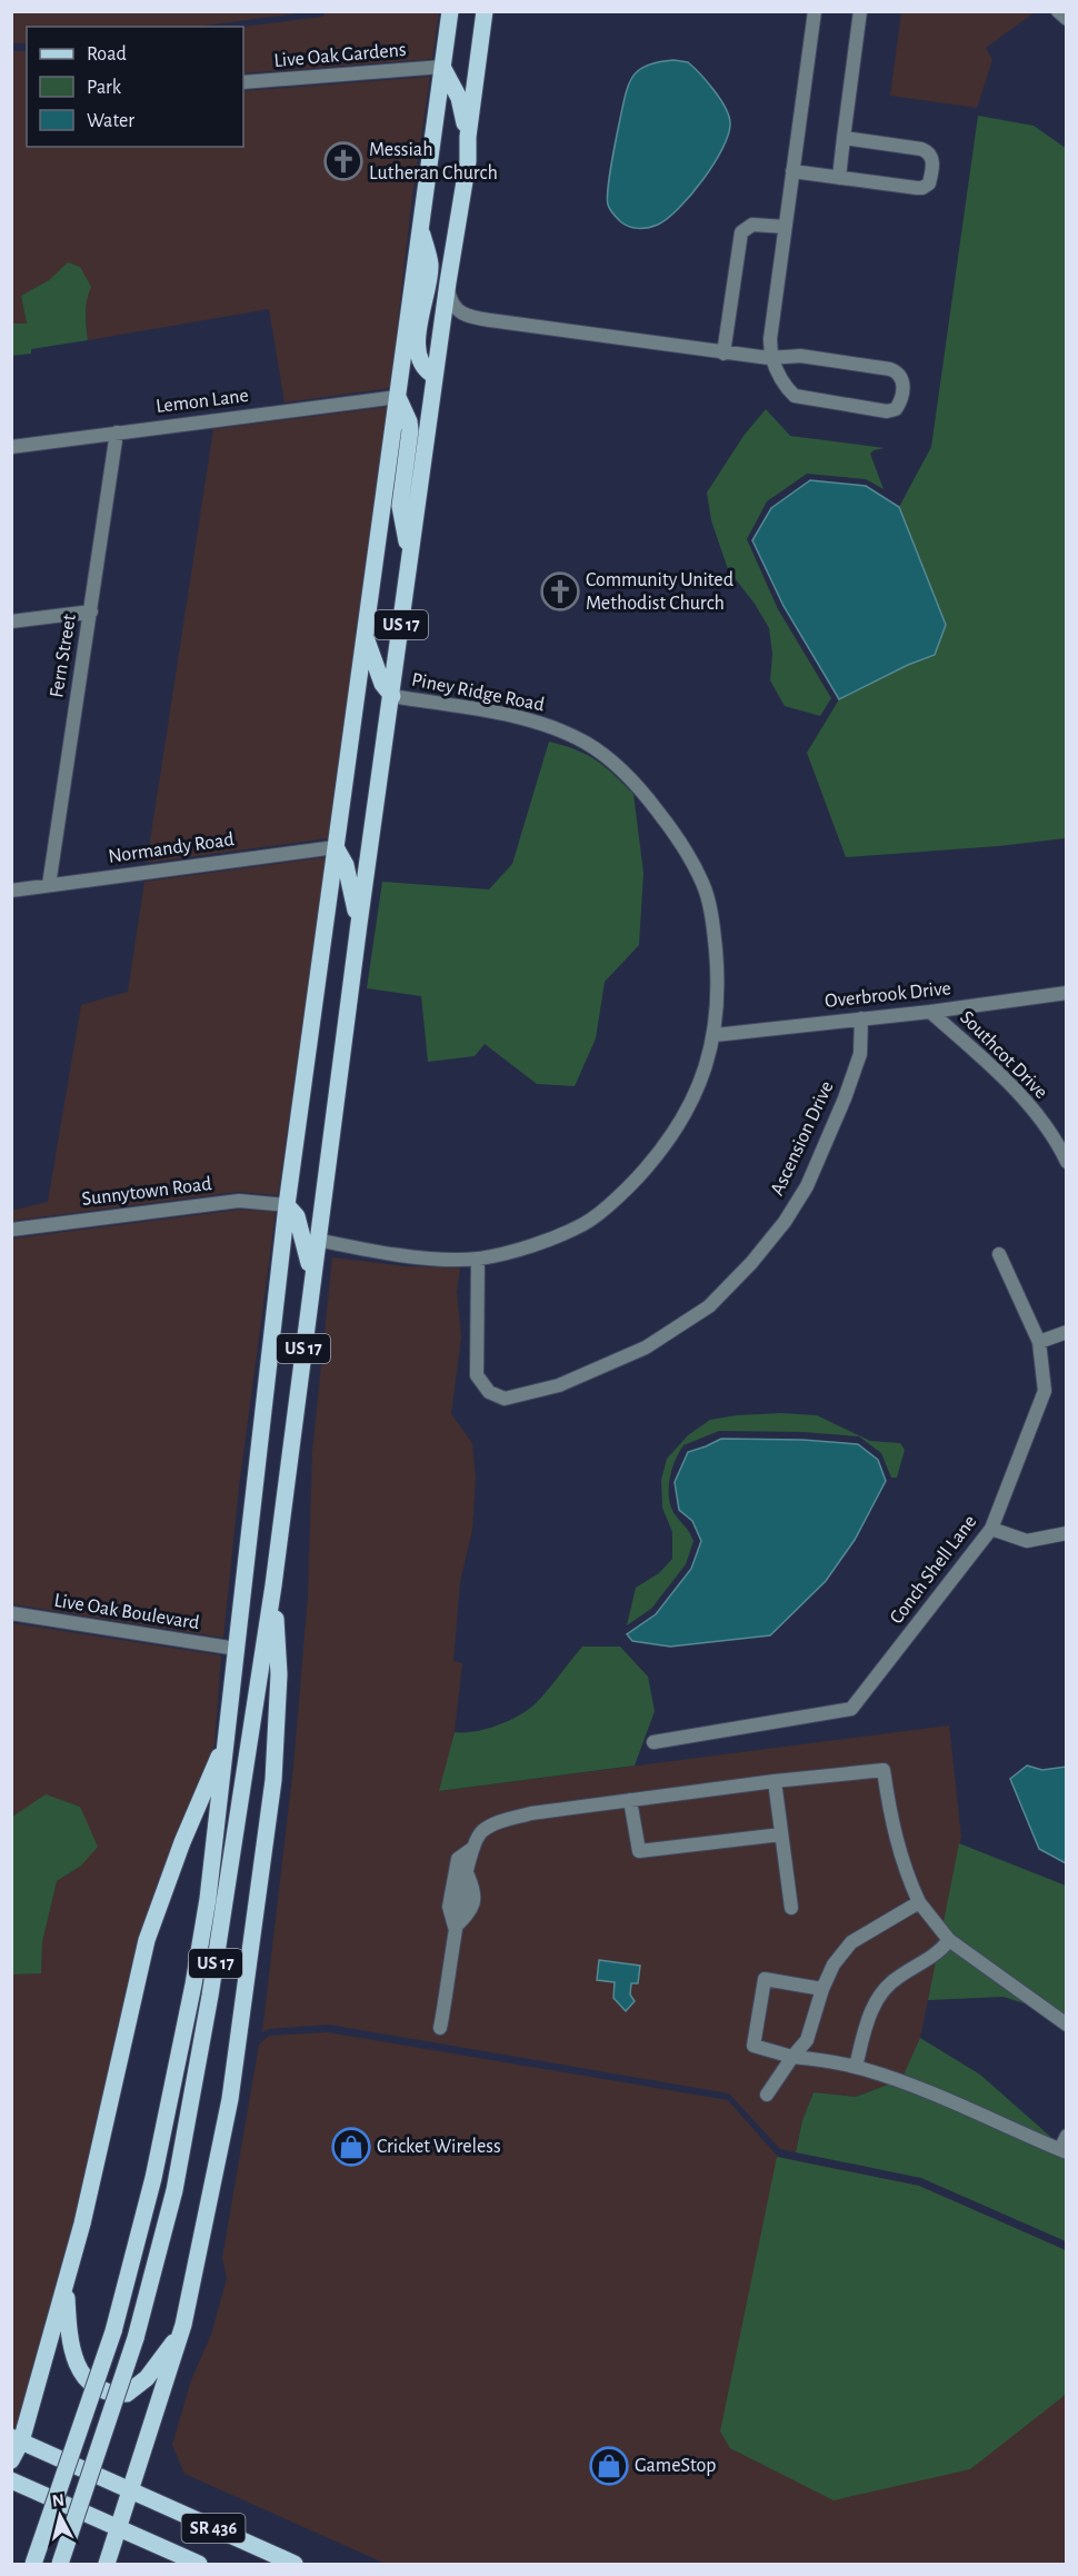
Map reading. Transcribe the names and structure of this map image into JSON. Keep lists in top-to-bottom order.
{
  "streets": {
    "main road": ["US 17", "SR 436"],
    "street": [
      "Live Oak Gardens",
      "Lemon Lane",
      "Fern Street",
      "Piney Ridge Road",
      "Normandy Road",
      "Overbrook Drive",
      "Southcot Drive",
      "Ascension Drive",
      "Sunnytown Road",
      "Conch Shell Lane",
      "Live Oak Boulevard"
    ]
  },
  "crossings": [
    ["Live Oak Gardens", "US 17"],
    ["Lemon Lane", "US 17"],
    ["Lemon Lane", "Fern Street"],
    ["US 17", "Piney Ridge Road"],
    ["US 17", "Normandy Road"],
    ["US 17", "Sunnytown Road"],
    ["US 17", "Live Oak Boulevard"],
    ["Fern Street", "Normandy Road"],
    ["Piney Ridge Road", "Overbrook Drive"],
    ["Piney Ridge Road", "Ascension Drive"],
    ["Overbrook Drive", "Southcot Drive"],
    ["Overbrook Drive", "Ascension Drive"]
  ],
  "places": {
    "church": ["Messiah Lutheran Church", "Community United Methodist Church"],
    "shop": ["Cricket Wireless", "GameStop"]
  },
  "legend": ["Road", "Park", "Water"],
  "north": "top"
}
